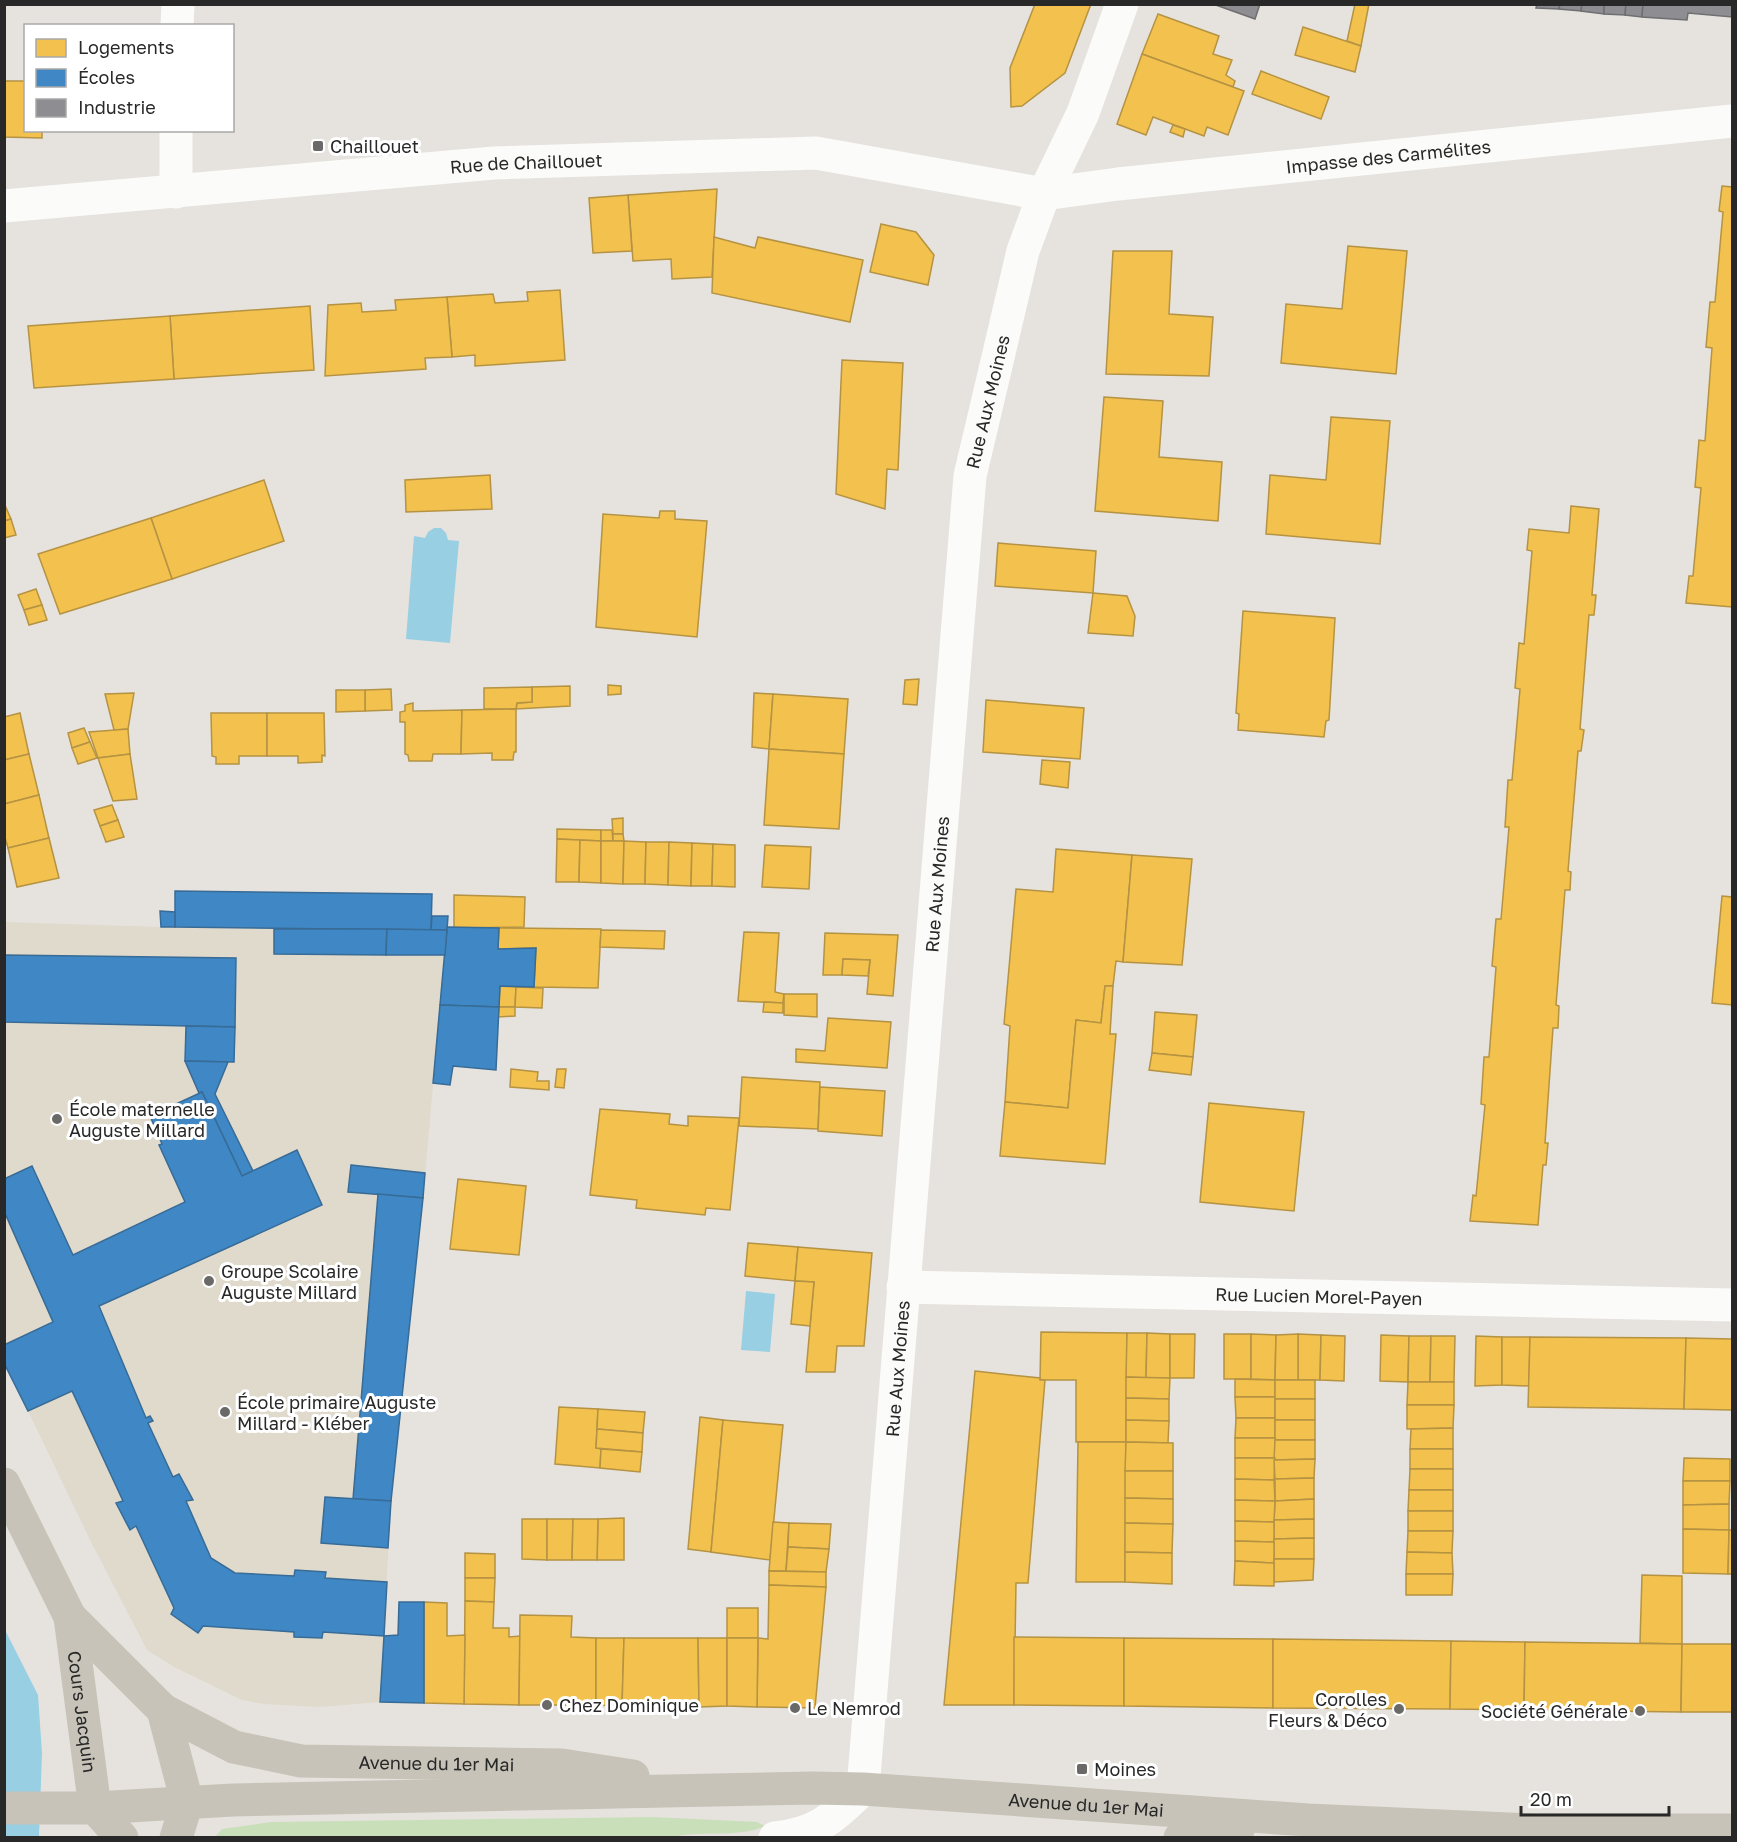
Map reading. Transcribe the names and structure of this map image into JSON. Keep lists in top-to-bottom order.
{
  "streets": {
    "main road": ["Cours Jacquin", "Avenue du 1er Mai"],
    "street": [
      "Impasse des Carmélites",
      "Rue de Chaillouet",
      "Rue Aux Moines",
      "Rue Lucien Morel-Payen"
    ]
  },
  "crossings": [
    ["Impasse des Carmélites", "Rue de Chaillouet"],
    ["Impasse des Carmélites", "Rue Aux Moines"],
    ["Rue de Chaillouet", "Rue Aux Moines"],
    ["Rue Aux Moines", "Rue Lucien Morel-Payen"],
    ["Rue Aux Moines", "Avenue du 1er Mai"],
    ["Cours Jacquin", "Avenue du 1er Mai"]
  ],
  "places": {
    "transit": ["Chaillouet", "Moines"],
    "other": [
      "École maternelle Auguste Millard",
      "Groupe Scolaire Auguste Millard",
      "École primaire Auguste Millard - Kléber",
      "Chez Dominique",
      "Le Nemrod",
      "Corolles Fleurs & Déco",
      "Société Générale"
    ]
  },
  "legend": ["Logements", "Écoles", "Industrie"],
  "scale_bar": "20 m"
}
